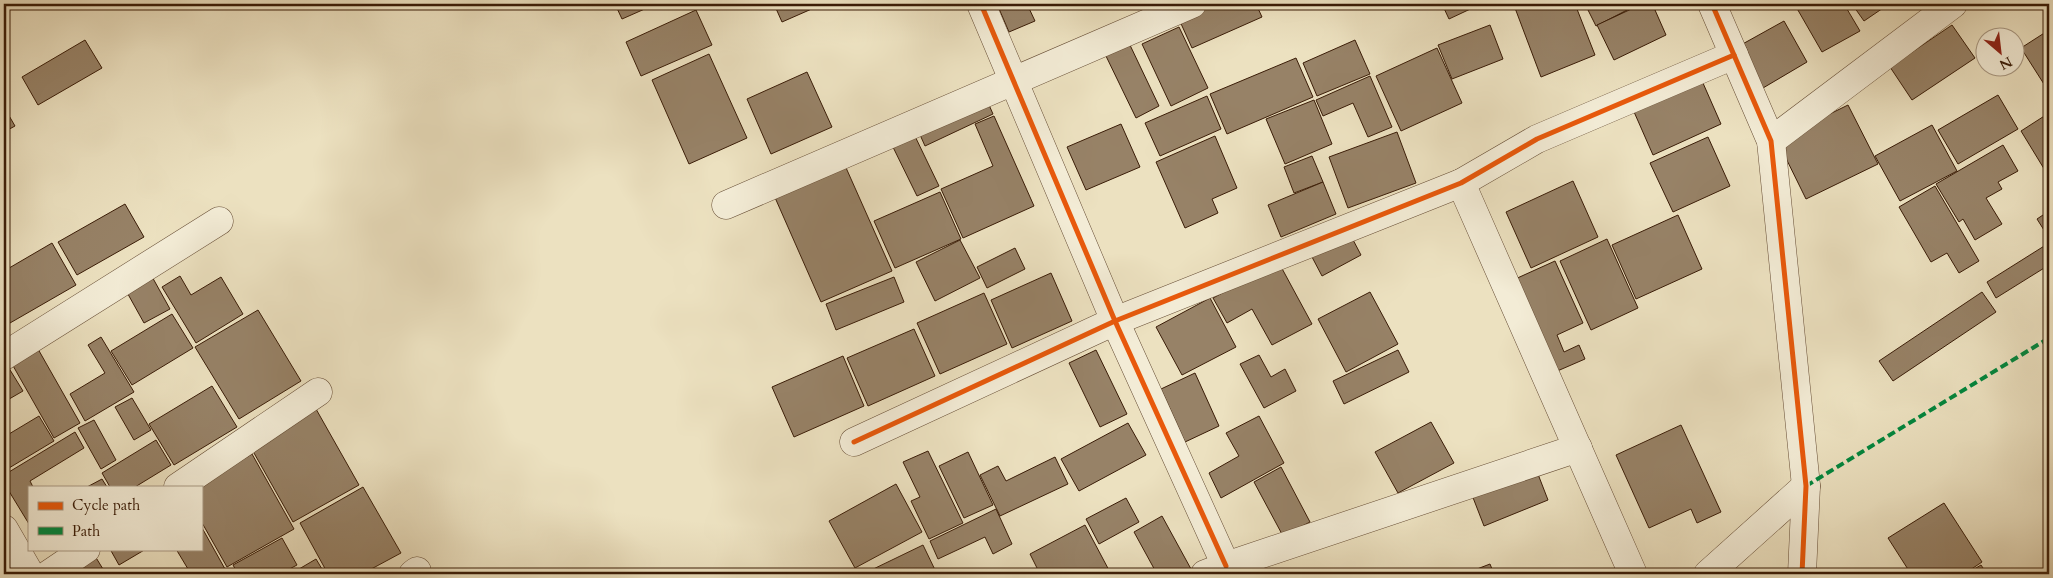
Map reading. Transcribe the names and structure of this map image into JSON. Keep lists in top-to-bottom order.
{
  "legend": ["Cycle path", "Path"],
  "north": "bottom right"
}
